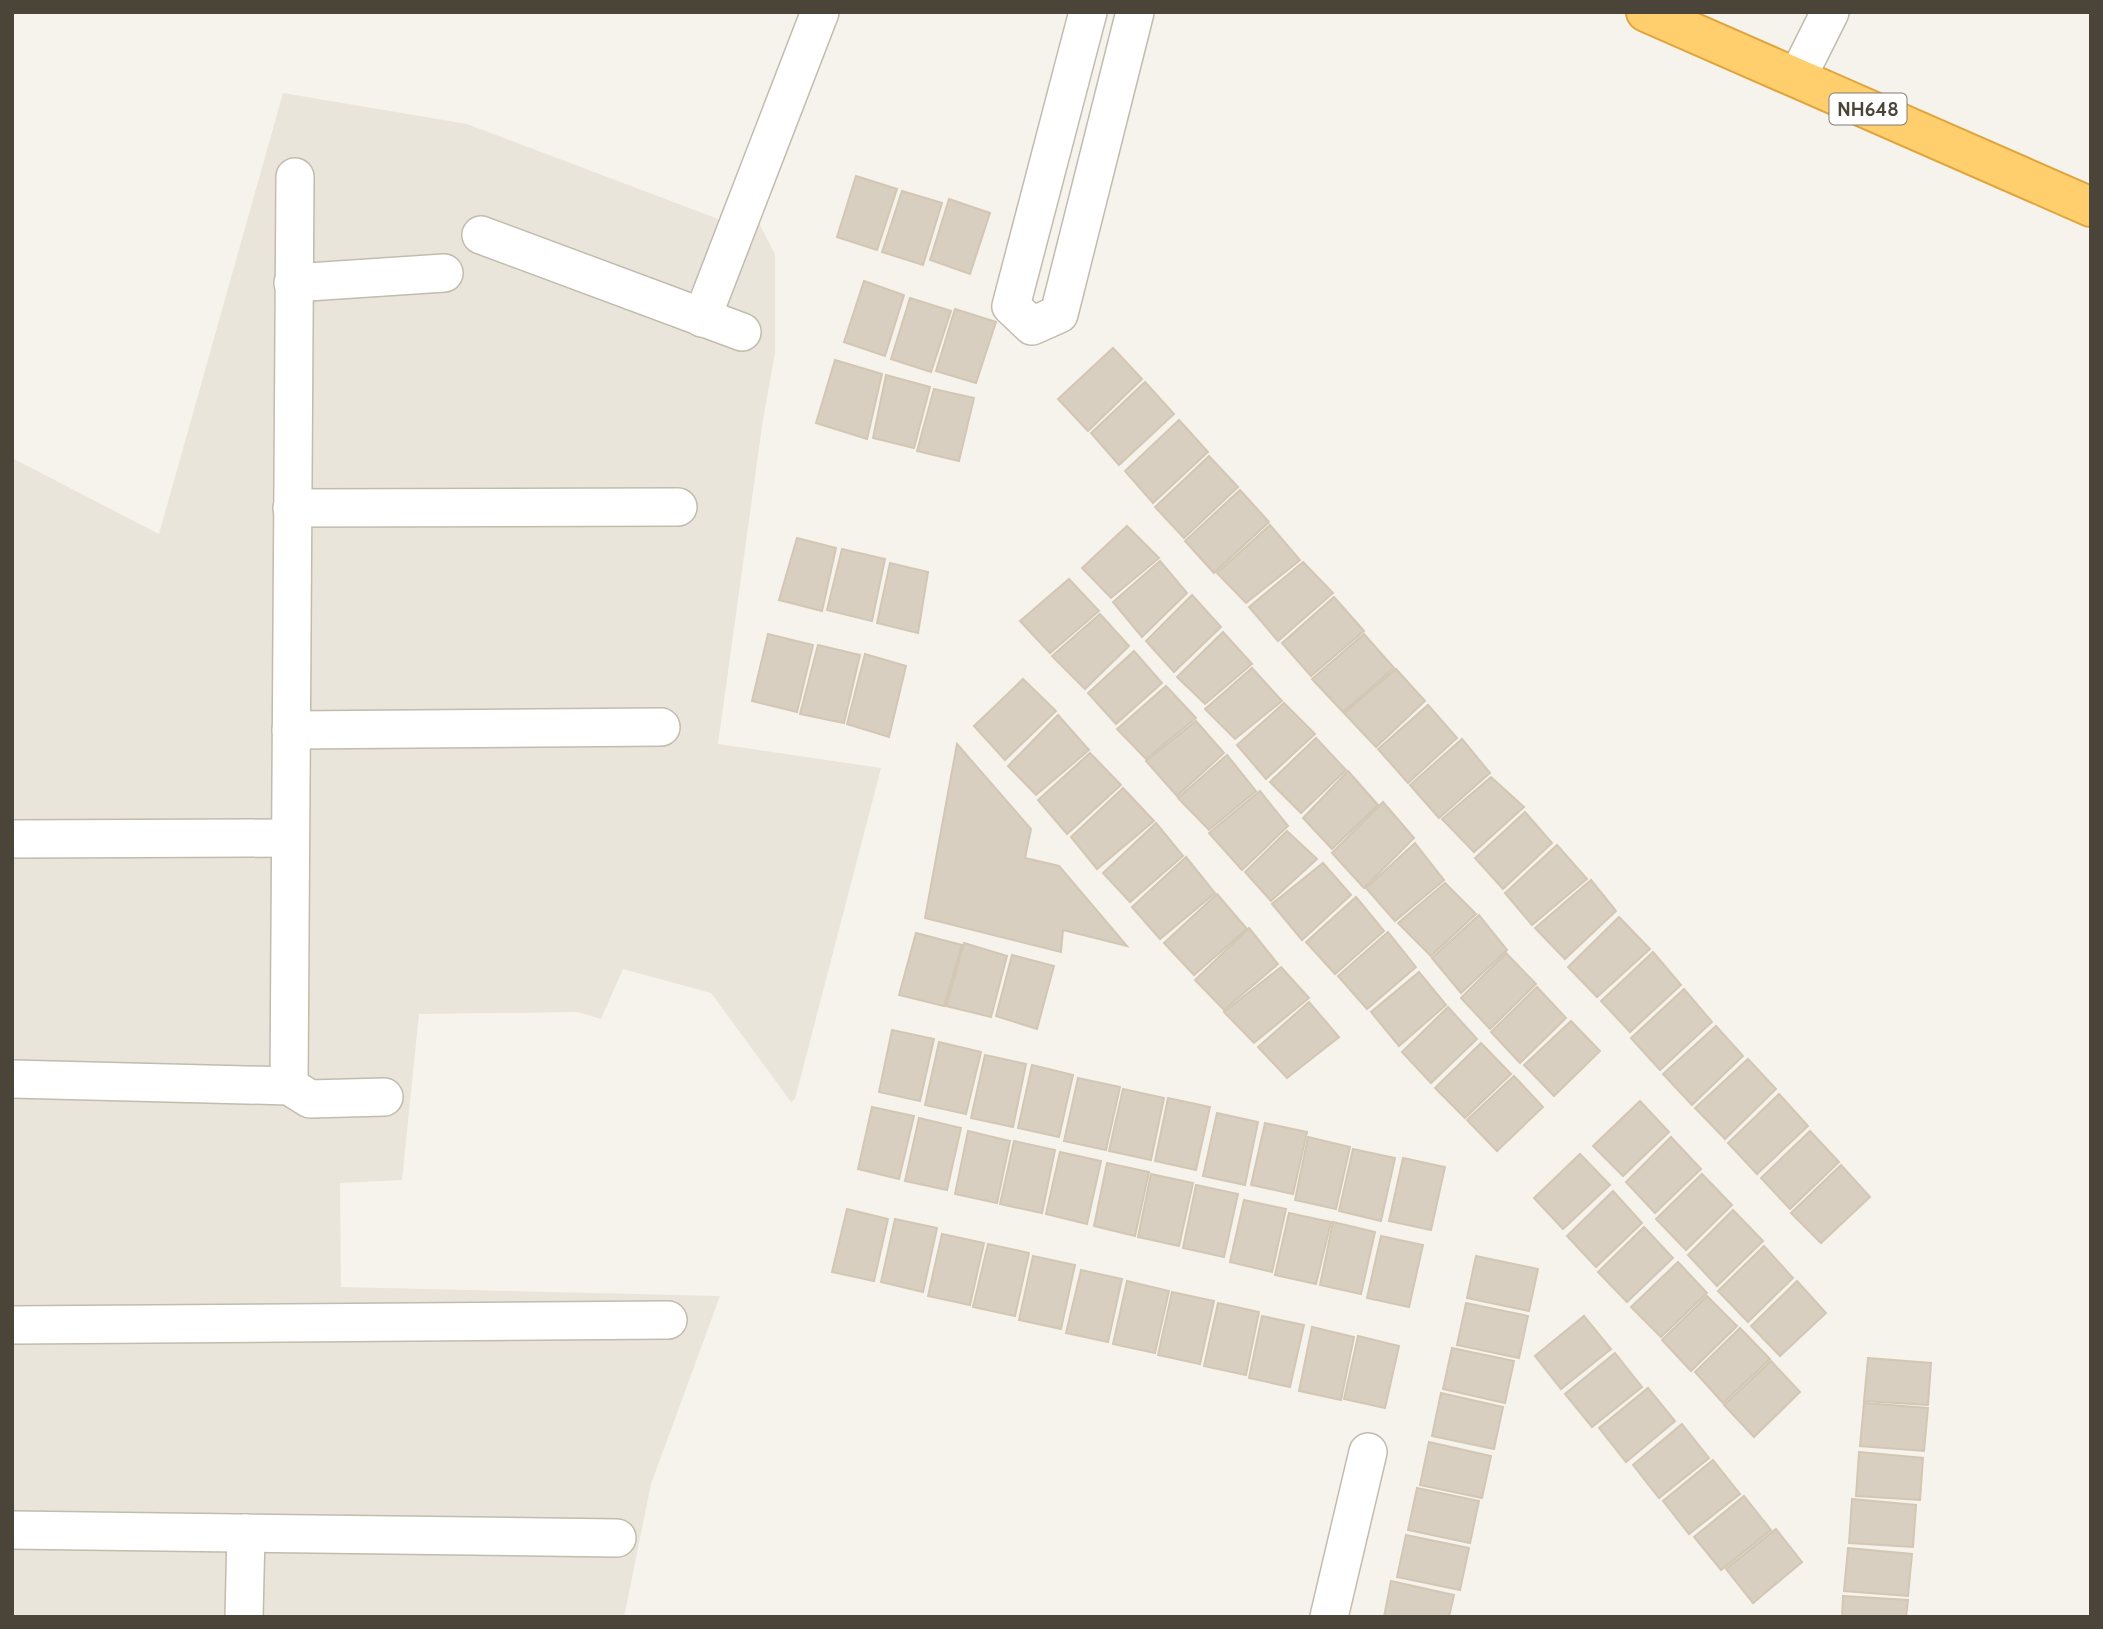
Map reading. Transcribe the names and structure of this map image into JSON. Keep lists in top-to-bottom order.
{
  "streets": {
    "highway": ["NH648"]
  }
}
